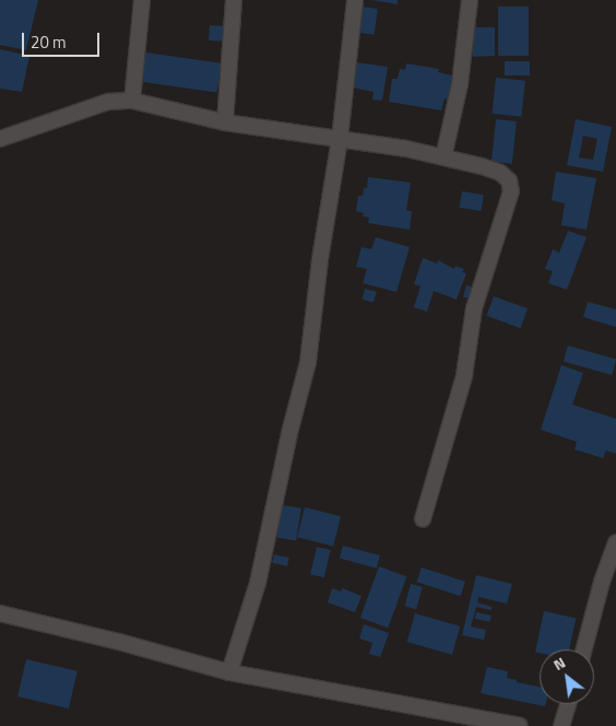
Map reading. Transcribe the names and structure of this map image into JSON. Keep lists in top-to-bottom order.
{
  "scale_bar": "20 m",
  "north": "top left"
}
